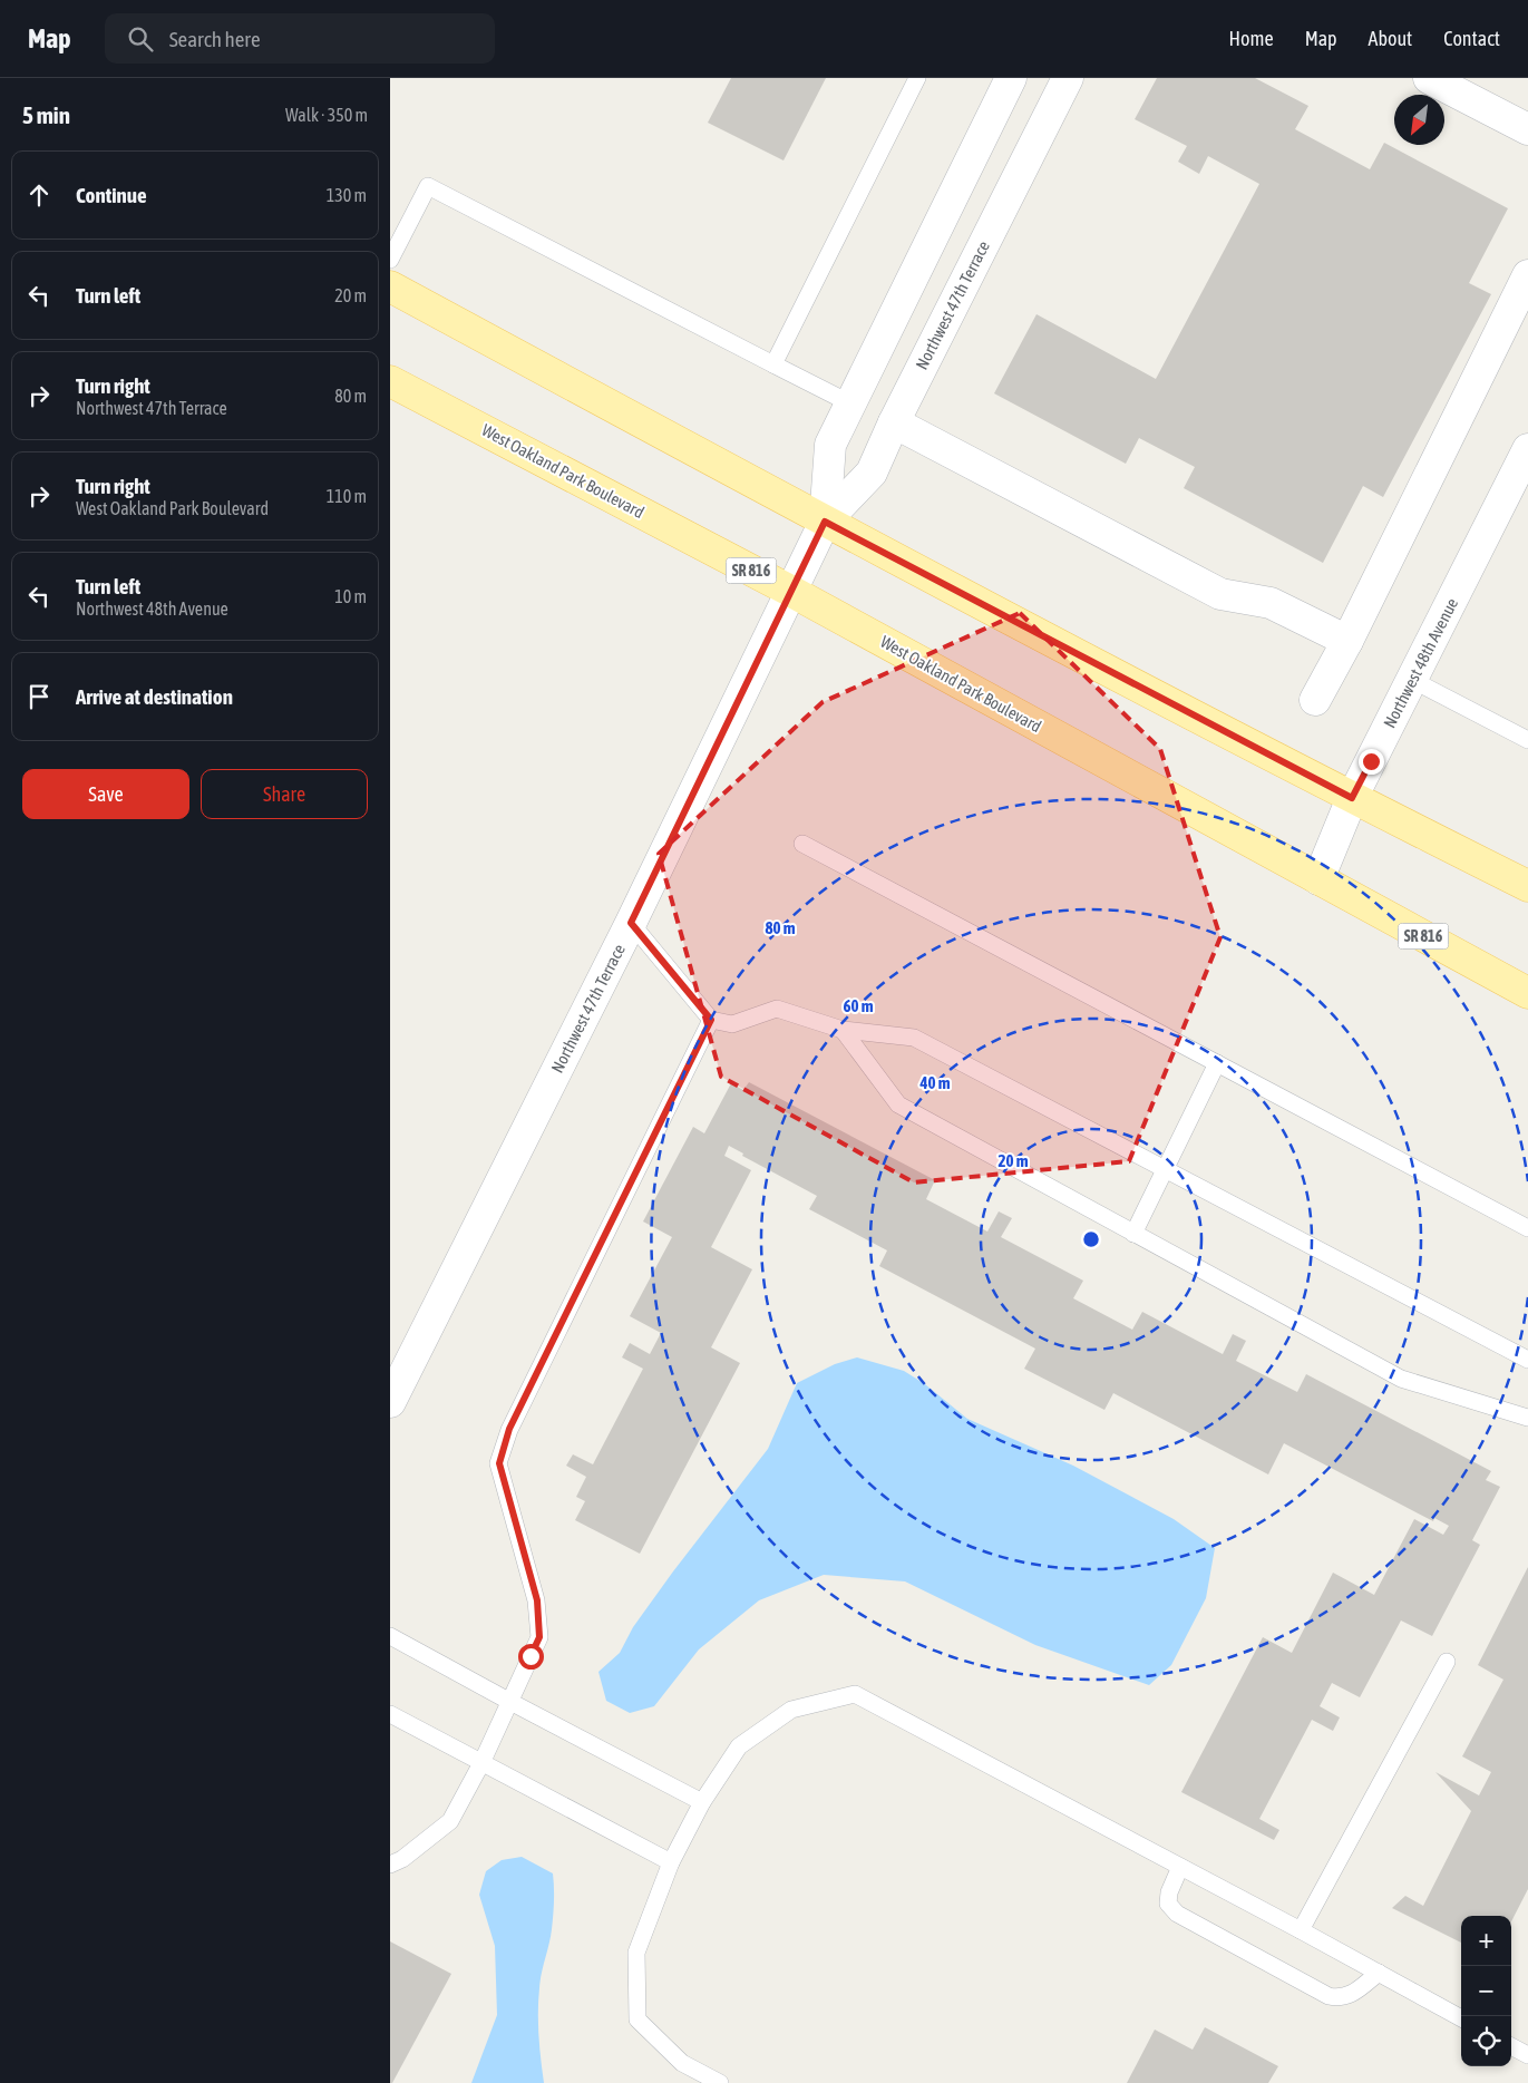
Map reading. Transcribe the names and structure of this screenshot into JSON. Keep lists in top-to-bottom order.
{
  "streets": {
    "main road": ["West Oakland Park Boulevard", "SR 816"],
    "street": ["Northwest 47th Terrace", "Northwest 48th Avenue"]
  },
  "crossings": [
    ["Northwest 47th Terrace", "West Oakland Park Boulevard"],
    ["West Oakland Park Boulevard", "Northwest 48th Avenue"]
  ],
  "north": "bottom left",
  "page": {
    "header": "Map",
    "search": "Search here",
    "nav": [
      "Home",
      "Map",
      "About",
      "Contact"
    ],
    "heading": ["5 min", "Walk · 350 m"],
    "list": [
      ["Continue", "130 m"],
      ["Turn left", "20 m"],
      ["Turn right", "Northwest 47th Terrace", "80 m"],
      ["Turn right", "West Oakland Park Boulevard", "110 m"],
      ["Turn left", "Northwest 48th Avenue", "10 m"],
      "Arrive at destination"
    ],
    "buttons": ["Save", "Share"],
    "map_buttons": ["+", "−"]
  },
  "rings": [
    "80 m",
    "60 m",
    "40 m",
    "20 m"
  ]
}
